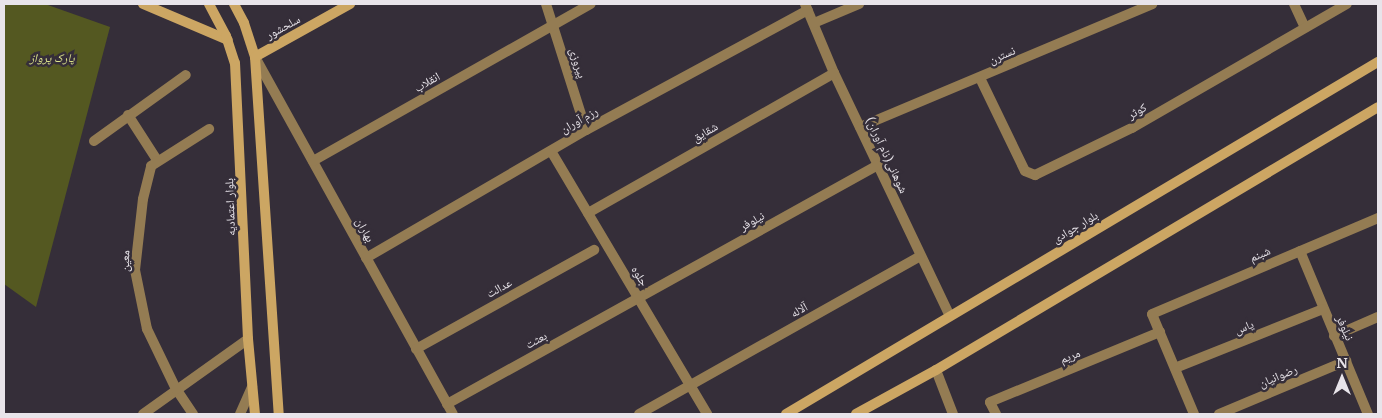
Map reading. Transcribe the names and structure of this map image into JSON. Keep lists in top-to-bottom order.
{
  "streets": {
    "street": [
      "سلحشور",
      "نسترن",
      "پیروزی",
      "انقلاب",
      "کوثر",
      "رزم آوران",
      "شقایق",
      "شوهانی(نام آوران)",
      "بلوار اعتمادیه",
      "نیلوفر",
      "بلوار جوادی",
      "بهاران",
      "شبنم",
      "معین",
      "جلوه",
      "عدالت",
      "آلاله",
      "یاس",
      "بعثت",
      "مریم",
      "رضوانیان"
    ]
  },
  "crossings": [
    ["سلحشور", "بهاران"],
    ["نسترن", "کوثر"],
    ["نسترن", "شوهانی(نام آوران)"],
    ["پیروزی", "انقلاب"],
    ["پیروزی", "رزم آوران"],
    ["انقلاب", "بهاران"],
    ["رزم آوران", "شوهانی(نام آوران)"],
    ["رزم آوران", "بهاران"],
    ["رزم آوران", "جلوه"],
    ["شقایق", "شوهانی(نام آوران)"],
    ["شقایق", "جلوه"],
    ["شوهانی(نام آوران)", "نیلوفر"],
    ["شوهانی(نام آوران)", "بلوار جوادی"],
    ["شوهانی(نام آوران)", "آلاله"],
    ["نیلوفر", "شبنم"],
    ["نیلوفر", "جلوه"],
    ["نیلوفر", "یاس"],
    ["نیلوفر", "بعثت"],
    ["نیلوفر", "رضوانیان"],
    ["بهاران", "عدالت"],
    ["بهاران", "بعثت"],
    ["شبنم", "مریم"],
    ["جلوه", "آلاله"],
    ["جلوه", "بعثت"]
  ],
  "parks": ["پارک پرواز"],
  "north": "top"
}
